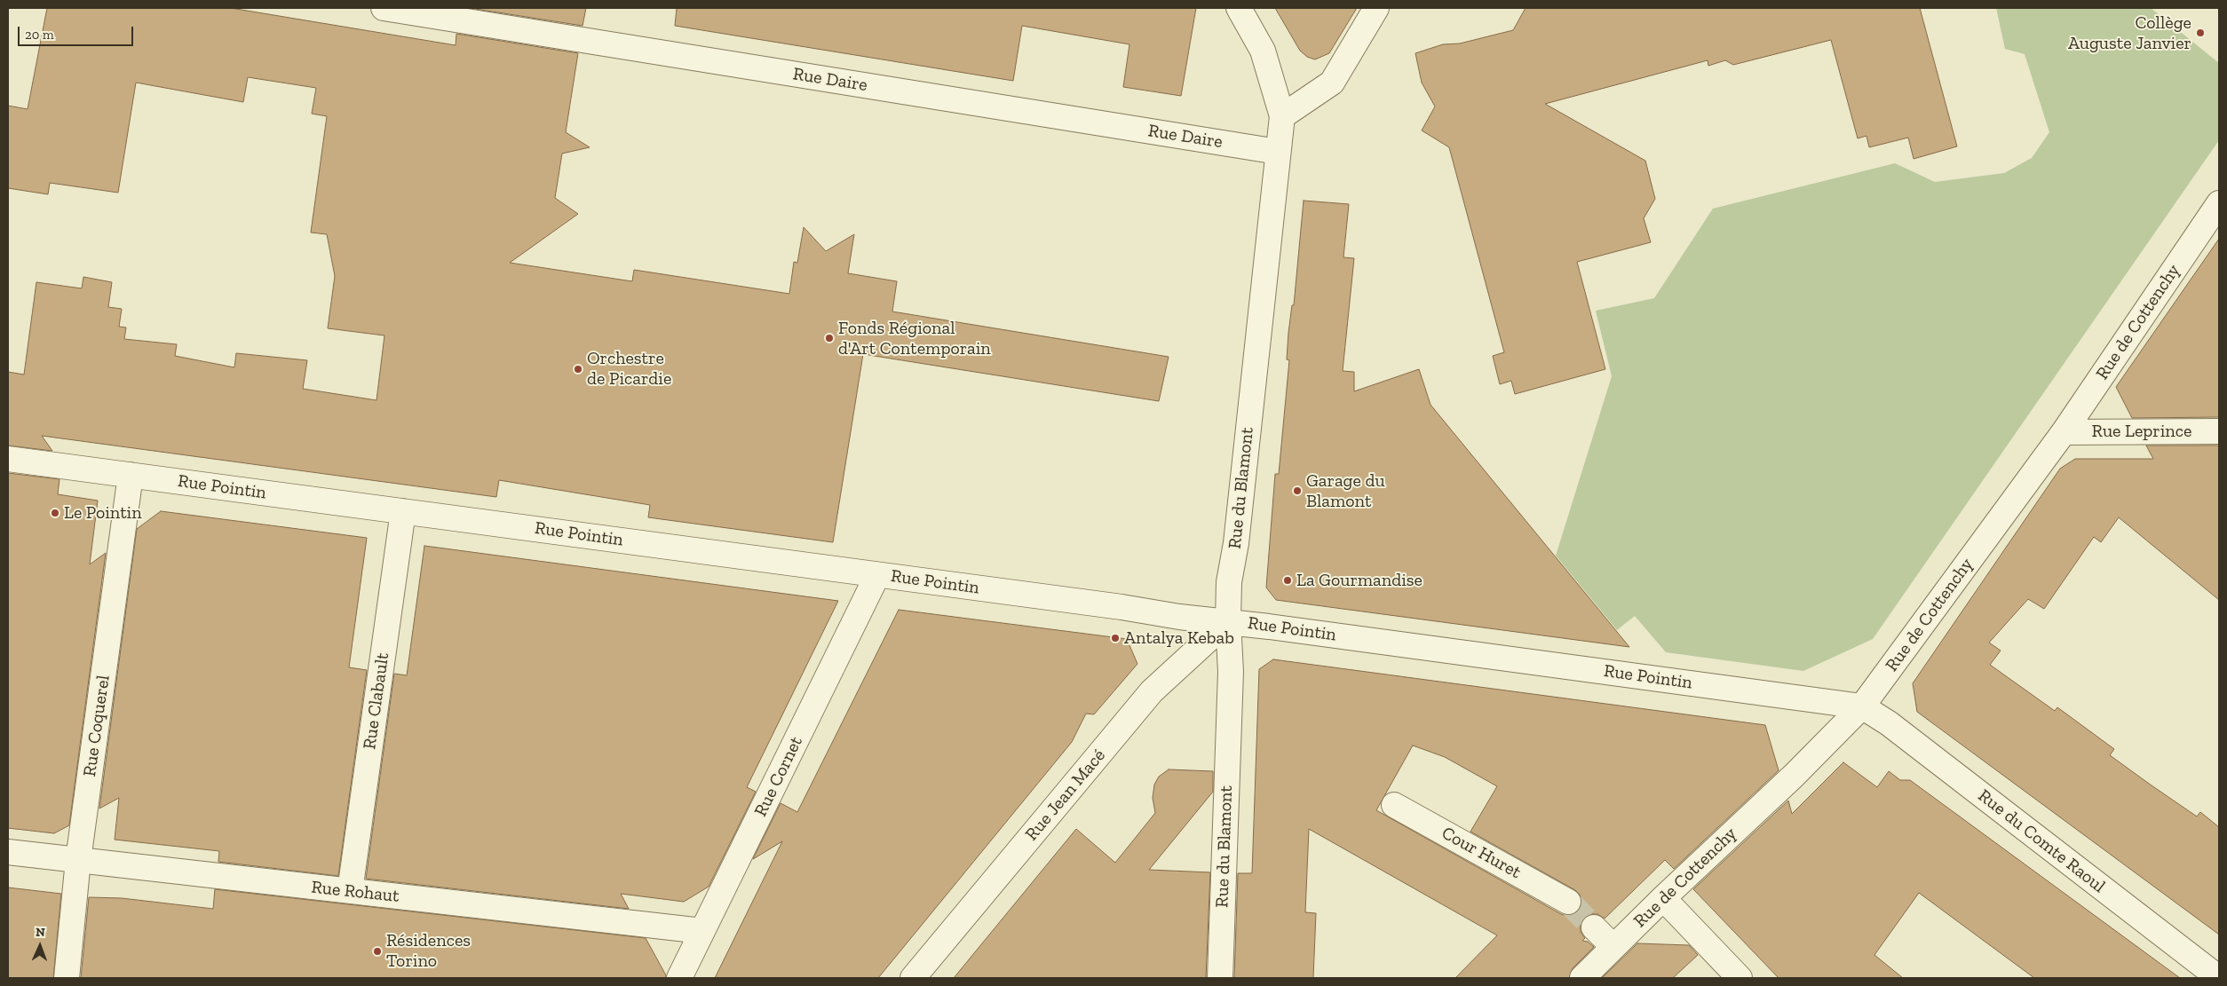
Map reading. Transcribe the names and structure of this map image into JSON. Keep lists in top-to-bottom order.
{
  "streets": {
    "street": [
      "Rue Daire",
      "Rue de Cottenchy",
      "Rue Leprince",
      "Rue Pointin",
      "Rue du Blamont",
      "Rue Clabault",
      "Rue Coquerel",
      "Rue Cornet",
      "Rue Jean Macé",
      "Rue du Comte Raoul",
      "Cour Huret",
      "Rue Rohaut"
    ]
  },
  "crossings": [
    ["Rue Daire", "Rue du Blamont"],
    ["Rue de Cottenchy", "Rue Leprince"],
    ["Rue de Cottenchy", "Rue Pointin"],
    ["Rue de Cottenchy", "Rue du Comte Raoul"],
    ["Rue Pointin", "Rue du Blamont"],
    ["Rue Pointin", "Rue Clabault"],
    ["Rue Pointin", "Rue Coquerel"],
    ["Rue Pointin", "Rue Cornet"],
    ["Rue Pointin", "Rue Jean Macé"],
    ["Rue Pointin", "Rue du Comte Raoul"],
    ["Rue du Blamont", "Rue Jean Macé"],
    ["Rue Clabault", "Rue Rohaut"],
    ["Rue Coquerel", "Rue Rohaut"],
    ["Rue Cornet", "Rue Rohaut"]
  ],
  "places": [
    "Collège Auguste Janvier",
    "Fonds Régional d'Art Contemporain",
    "Orchestre de Picardie",
    "Garage du Blamont",
    "Le Pointin",
    "La Gourmandise",
    "Antalya Kebab",
    "Résidences Torino"
  ],
  "scale_bar": "20 m",
  "north": "top"
}
